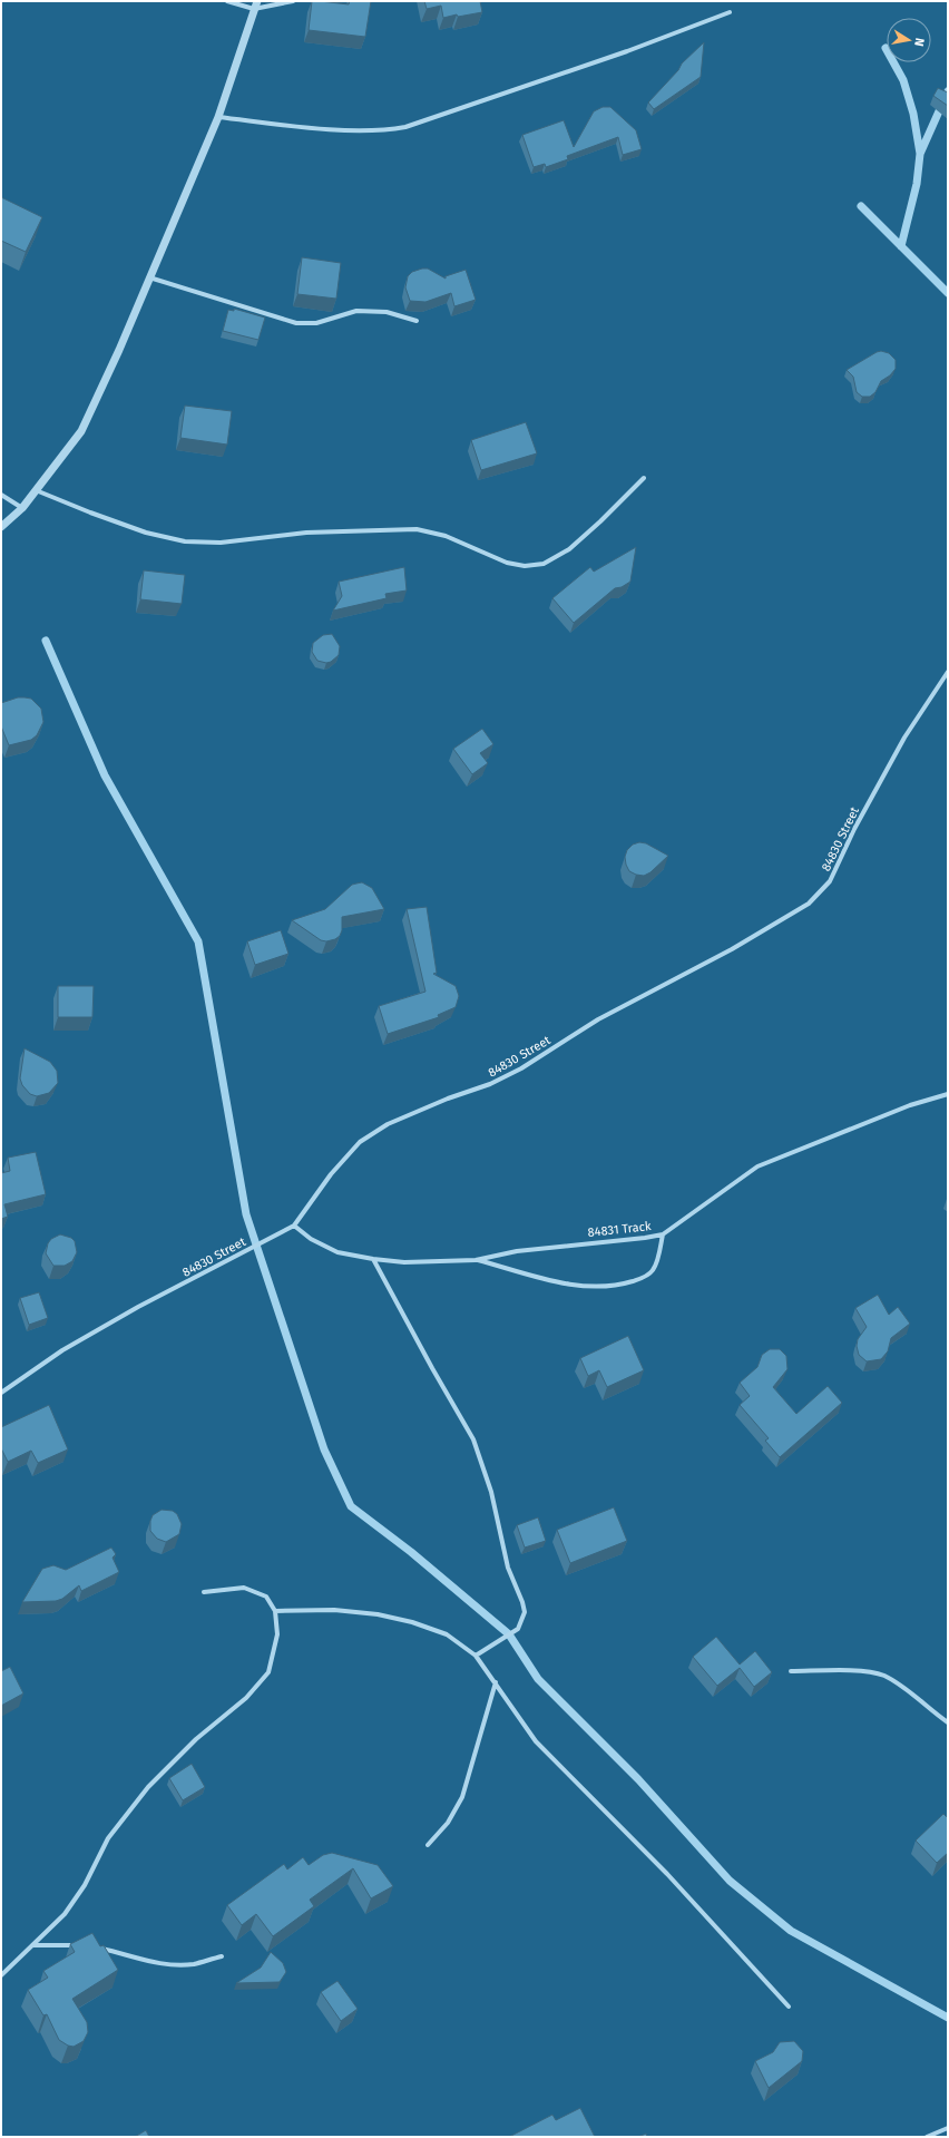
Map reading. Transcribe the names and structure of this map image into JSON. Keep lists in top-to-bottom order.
{
  "streets": {
    "street": ["84830 Street", "84831 Track"]
  },
  "crossings": [
    ["84830 Street", "84831 Track"]
  ],
  "north": "right"
}
